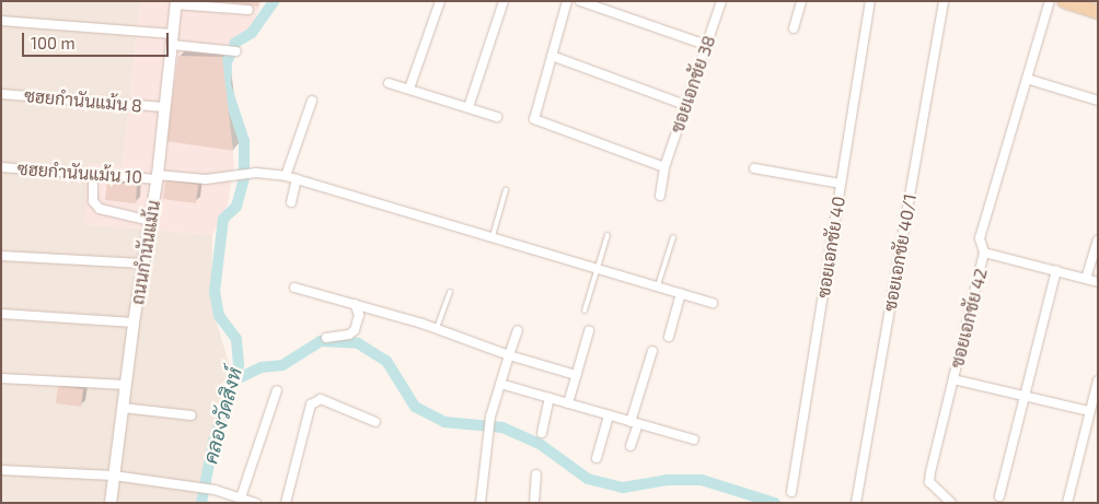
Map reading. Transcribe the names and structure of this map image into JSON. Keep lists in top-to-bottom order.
{
  "streets": {
    "street": [
      "ซอยเอกชัย 38",
      "ซฮยกำนันแม้น 8",
      "ซฮยกำนันแม้น 10",
      "ซอยเอกชัย 40",
      "ถนนกำนันแม้น",
      "ซอยเอกชัย 40/1",
      "ซอยเอกชัย 42"
    ]
  },
  "crossings": [
    ["ซฮยกำนันแม้น 8", "ถนนกำนันแม้น"],
    ["ซฮยกำนันแม้น 10", "ถนนกำนันแม้น"]
  ],
  "water": ["คลองวัดสิงห์"],
  "scale_bar": "100 m"
}
